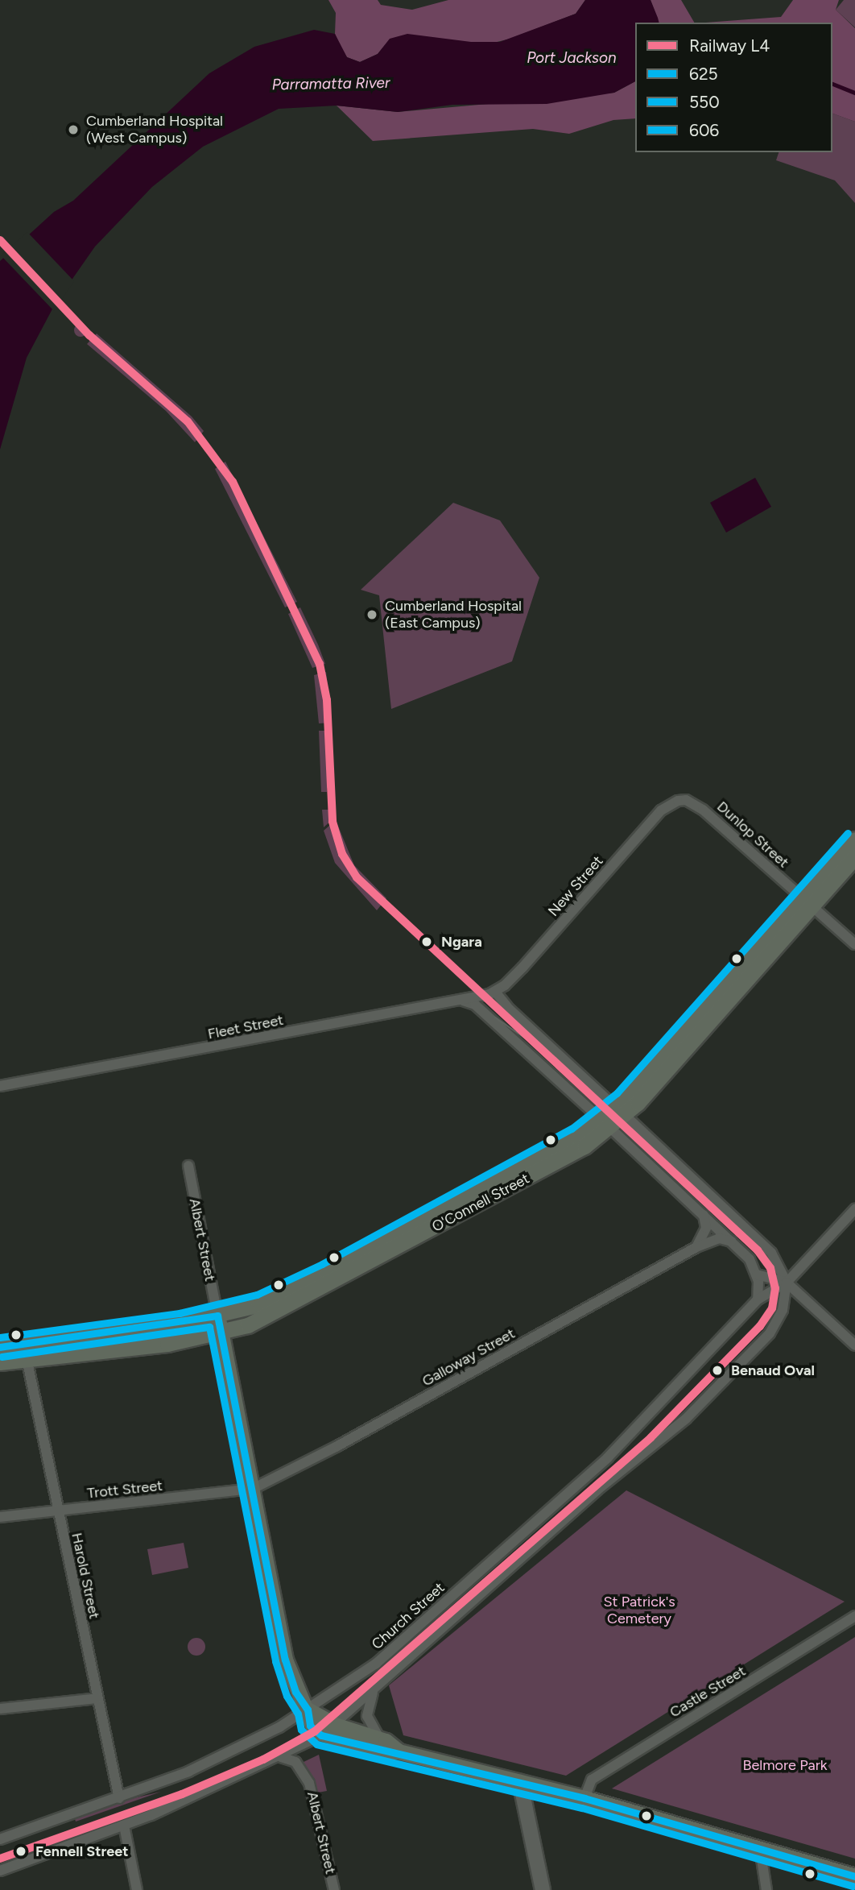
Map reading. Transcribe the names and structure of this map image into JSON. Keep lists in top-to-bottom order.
{
  "streets": {
    "main road": ["O'Connell Street", "Albert Street"],
    "street": [
      "Dunlop Street",
      "New Street",
      "Fleet Street",
      "Galloway Street",
      "Trott Street",
      "Harold Street",
      "Church Street",
      "Castle Street"
    ]
  },
  "crossings": [
    ["Dunlop Street", "New Street"],
    ["Dunlop Street", "O'Connell Street"],
    ["New Street", "Fleet Street"],
    ["O'Connell Street", "Albert Street"],
    ["O'Connell Street", "Harold Street"],
    ["Albert Street", "Galloway Street"],
    ["Albert Street", "Trott Street"],
    ["Albert Street", "Church Street"],
    ["Galloway Street", "Trott Street"],
    ["Trott Street", "Harold Street"],
    ["Harold Street", "Church Street"]
  ],
  "water": ["Port Jackson", "Parramatta River"],
  "parks": ["St Patrick's Cemetery", "Belmore Park"],
  "places": [
    "Cumberland Hospital (West Campus)",
    "Cumberland Hospital (East Campus)",
    "Ngara",
    "Benaud Oval",
    "Fennell Street"
  ],
  "lines": [
    "rail line L4",
    "transit line 606",
    "transit line 625",
    "transit line 550"
  ],
  "legend": [
    "Railway L4",
    "625",
    "550",
    "606"
  ]
}
